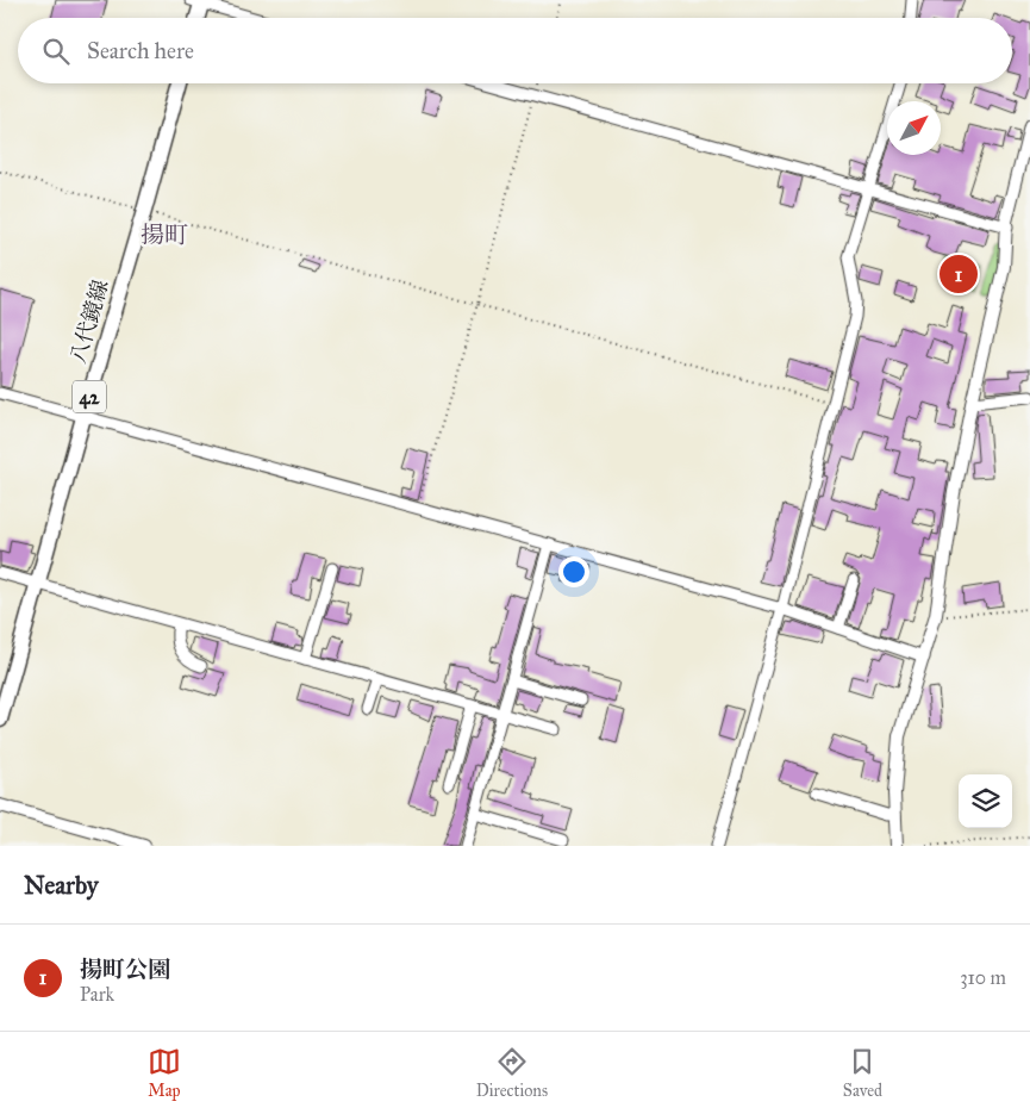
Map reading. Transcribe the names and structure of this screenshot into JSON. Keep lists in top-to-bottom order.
{
  "streets": {
    "main road": ["八代鏡線", "42"]
  },
  "districts": ["揚町"],
  "north": "top right",
  "page": {
    "search": "Search here",
    "pins": "1",
    "heading": "Nearby",
    "list": [
      {
        "mark": "1",
        "name": "揚町公園",
        "note": "Park",
        "value": "310 m"
      }
    ],
    "nav": ["Map", "Directions", "Saved"]
  }
}
